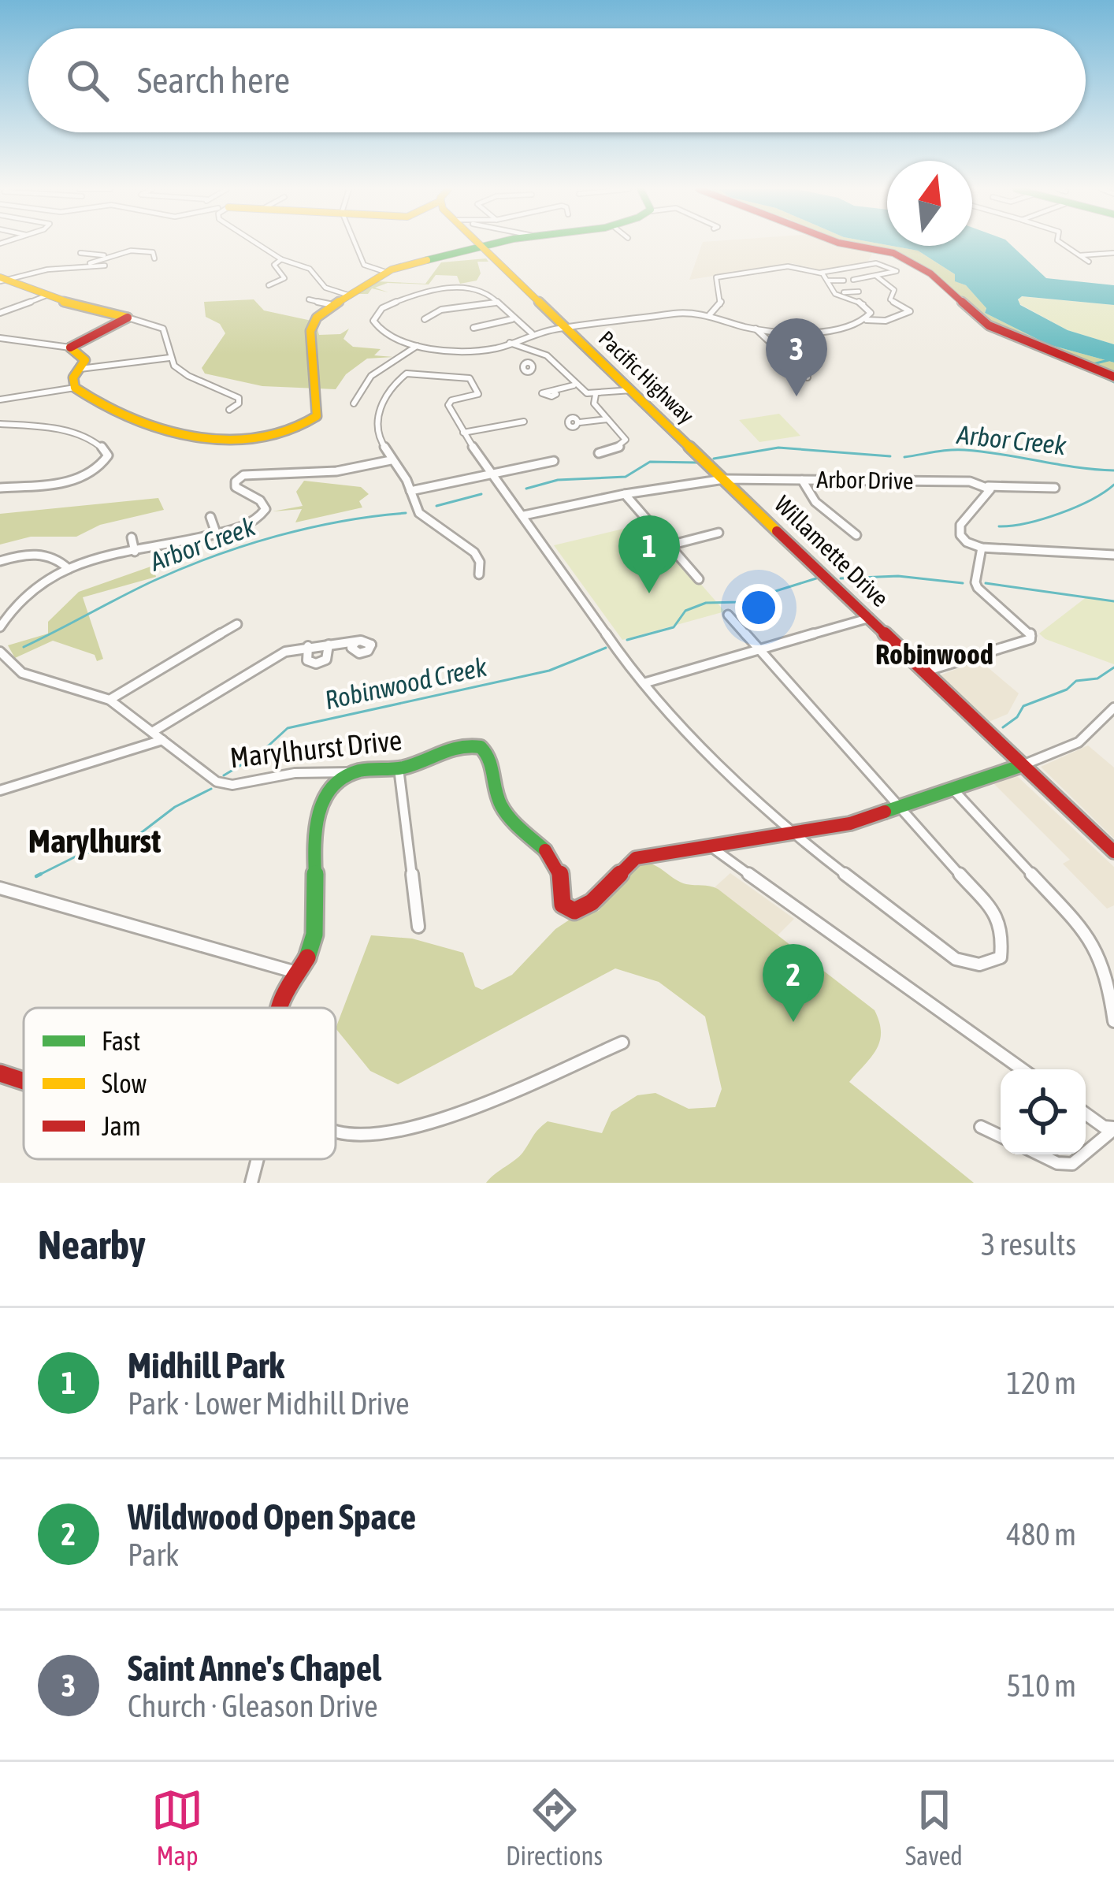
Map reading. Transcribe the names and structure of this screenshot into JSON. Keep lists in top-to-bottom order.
{
  "streets": {
    "street": [
      "Pacific Highway",
      "Arbor Drive",
      "Willamette Drive",
      "Marylhurst Drive"
    ]
  },
  "crossings": [
    ["Pacific Highway", "Arbor Drive"],
    ["Pacific Highway", "Willamette Drive"],
    ["Arbor Drive", "Willamette Drive"],
    ["Willamette Drive", "Marylhurst Drive"]
  ],
  "districts": ["Robinwood", "Marylhurst"],
  "water": ["Arbor Creek", "Robinwood Creek"],
  "legend": ["Fast", "Slow", "Jam"],
  "north": "top",
  "page": {
    "search": "Search here",
    "pins": ["3", "1", "2"],
    "heading": ["Nearby", "3 results"],
    "list": [
      {
        "mark": "1",
        "name": "Midhill Park",
        "note": "Park · Lower Midhill Drive",
        "value": "120 m"
      },
      {
        "mark": "2",
        "name": "Wildwood Open Space",
        "note": "Park",
        "value": "480 m"
      },
      {
        "mark": "3",
        "name": "Saint Anne's Chapel",
        "note": "Church · Gleason Drive",
        "value": "510 m"
      }
    ],
    "nav": ["Map", "Directions", "Saved"]
  }
}
